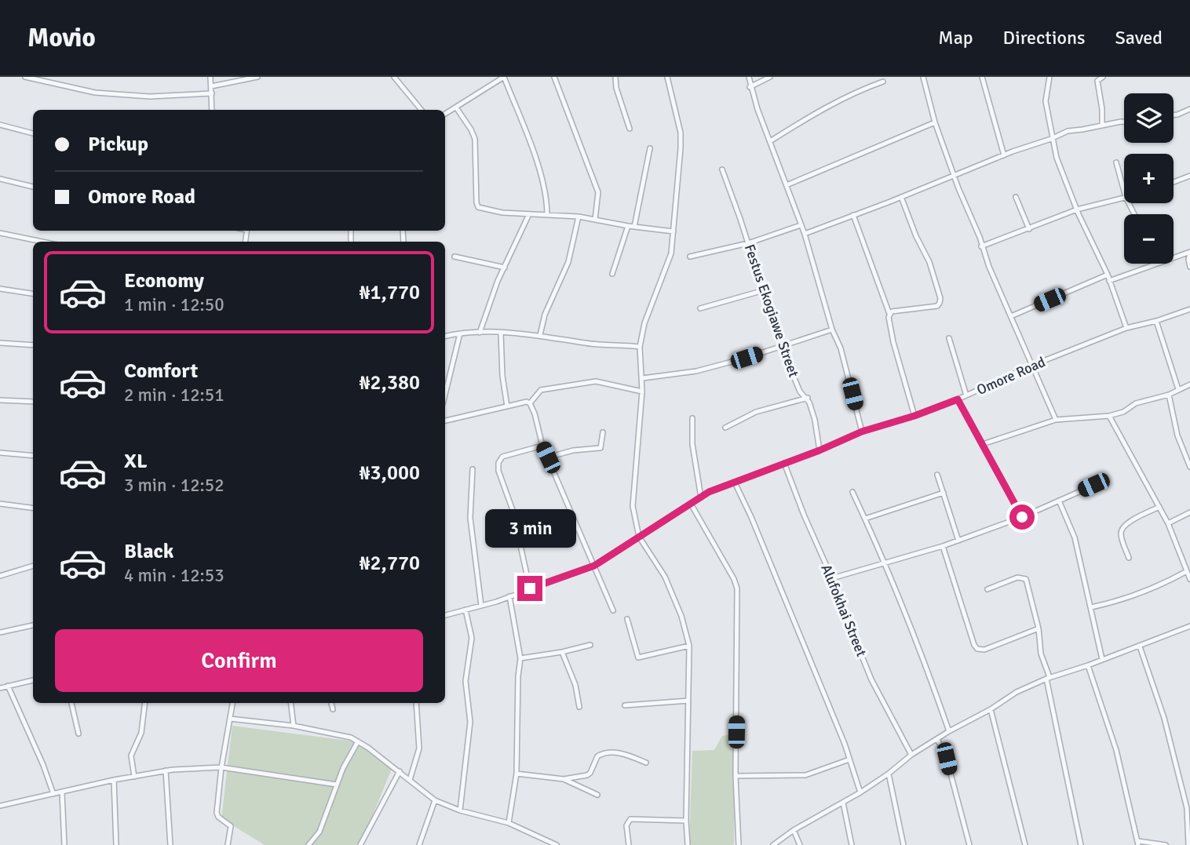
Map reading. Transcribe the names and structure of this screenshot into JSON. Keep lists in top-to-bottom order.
{
  "streets": {
    "street": ["Festus Ekogiawe Street", "Omore Road", "Alufokhai Street"]
  },
  "crossings": [
    ["Festus Ekogiawe Street", "Omore Road"],
    ["Omore Road", "Alufokhai Street"]
  ],
  "page": {
    "header": "Movio",
    "nav": ["Map", "Directions", "Saved"],
    "map_buttons": ["+", "−"],
    "banner": ["Pickup", "Omore Road"],
    "list": [
      {
        "name": "Economy",
        "note": "1 min · 12:50",
        "value": "₦1,770"
      },
      {
        "name": "Comfort",
        "note": "2 min · 12:51",
        "value": "₦2,380"
      },
      {
        "name": "XL",
        "note": "3 min · 12:52",
        "value": "₦3,000"
      },
      {
        "name": "Black",
        "note": "4 min · 12:53",
        "value": "₦2,770"
      }
    ],
    "bubble": "3 min",
    "buttons": "Confirm"
  }
}
